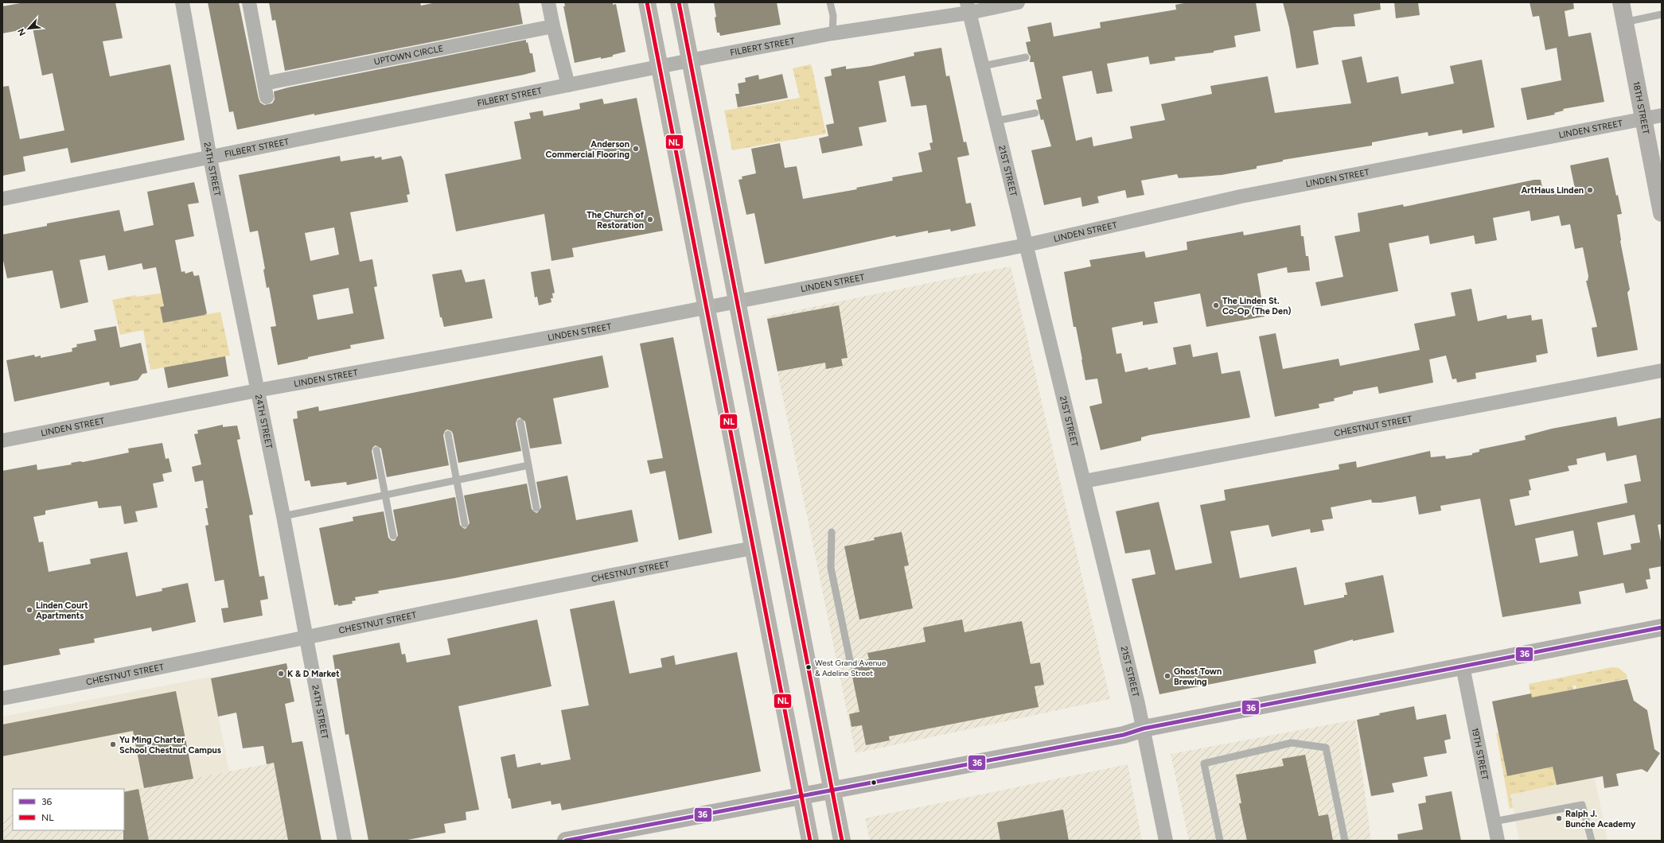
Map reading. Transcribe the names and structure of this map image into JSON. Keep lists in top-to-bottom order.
{
  "streets": {
    "main road": ["18TH STREET"],
    "street": [
      "FILBERT STREET",
      "UPTOWN CIRCLE",
      "LINDEN STREET",
      "24TH STREET",
      "21ST STREET",
      "CHESTNUT STREET",
      "19TH STREET"
    ]
  },
  "crossings": [
    ["FILBERT STREET", "24TH STREET"],
    ["FILBERT STREET", "21ST STREET"],
    ["18TH STREET", "LINDEN STREET"],
    ["LINDEN STREET", "24TH STREET"],
    ["LINDEN STREET", "21ST STREET"],
    ["24TH STREET", "CHESTNUT STREET"],
    ["21ST STREET", "CHESTNUT STREET"]
  ],
  "places": [
    "Anderson Commercial Flooring",
    "ArtHaus Linden",
    "The Church of Restoration",
    "The Linden St. Co-Op (The Den)",
    "Linden Court Apartments",
    "West Grand Avenue & Adeline Street",
    "K & D Market",
    "Ghost Town Brewing",
    "Yu Ming Charter School Chestnut Campus",
    "Ralph J. Bunche Academy"
  ],
  "lines": ["transit line NL", "transit line 36"],
  "legend": ["36", "NL"],
  "north": "bottom left"
}
